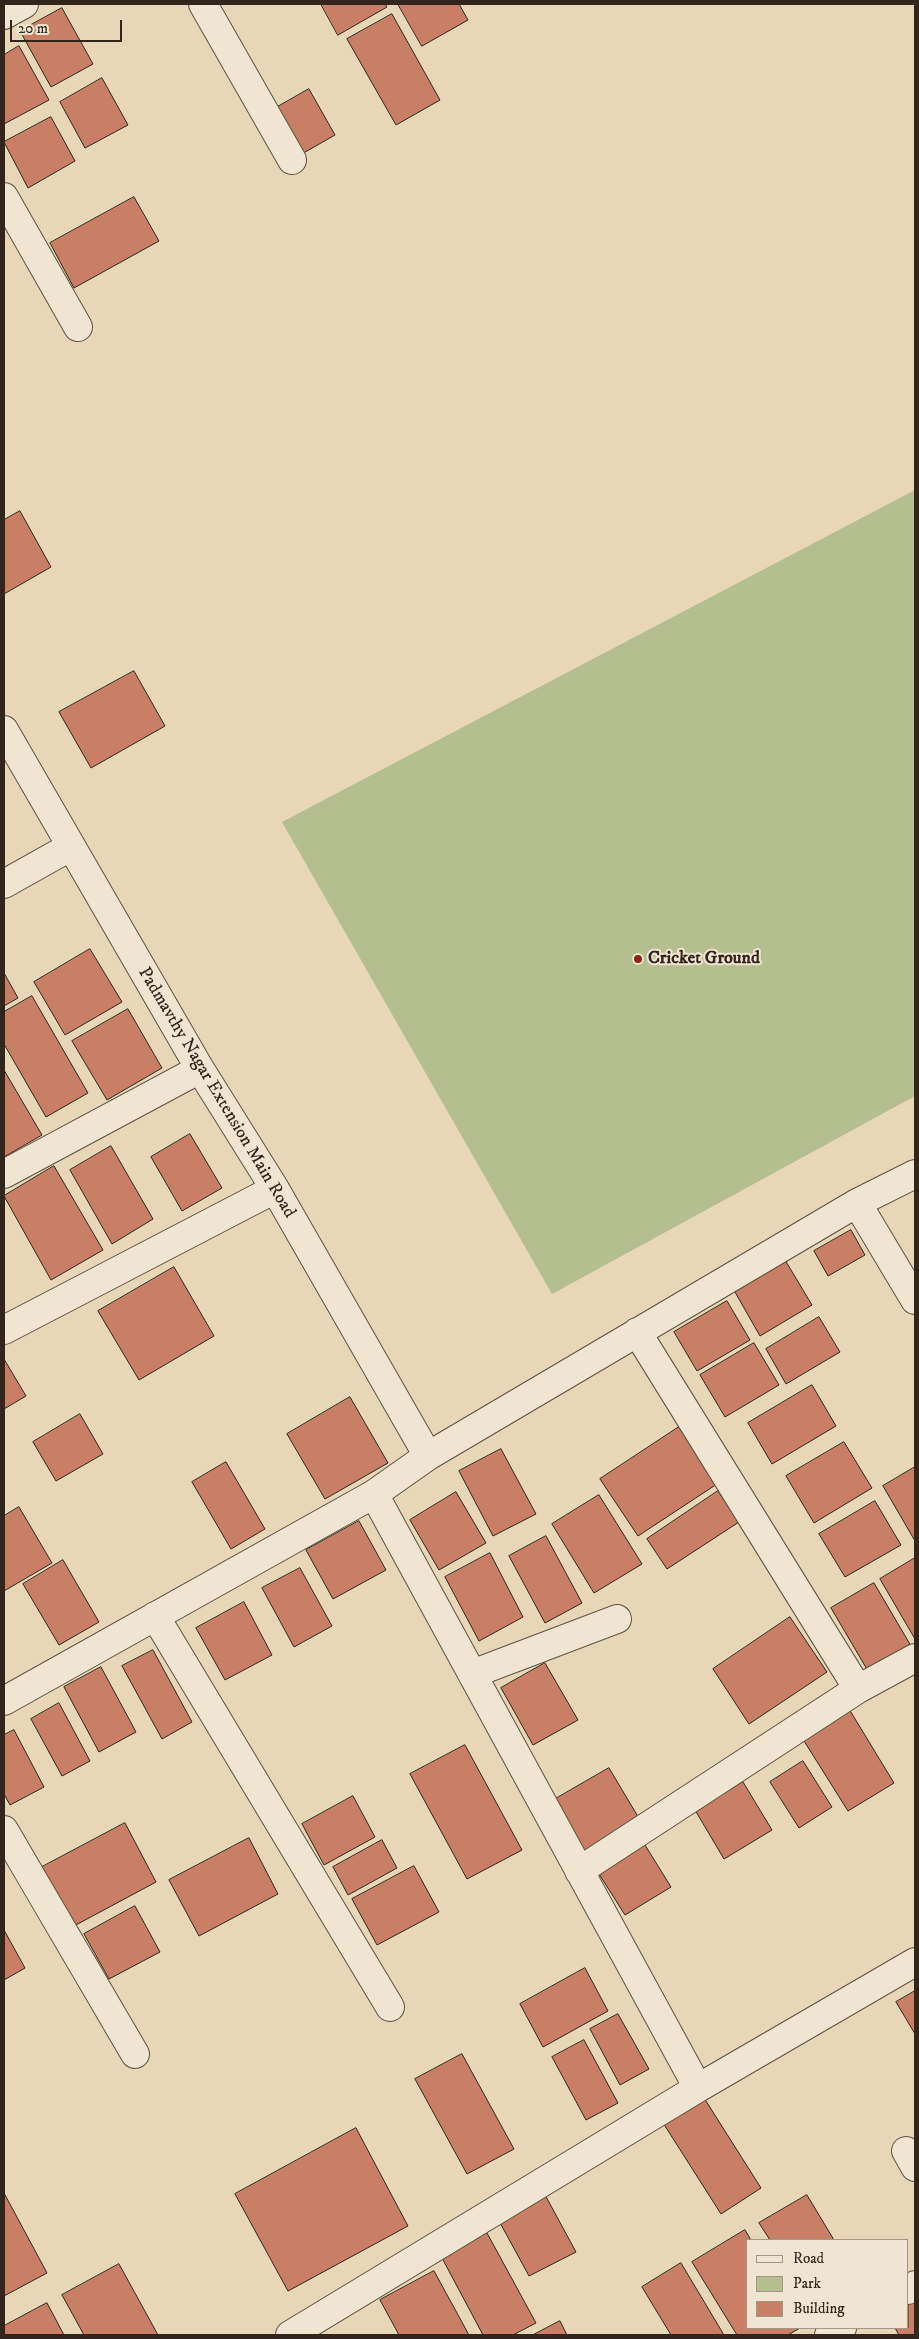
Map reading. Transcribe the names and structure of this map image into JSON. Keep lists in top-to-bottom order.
{
  "streets": {
    "street": ["Padmavthy Nagar Extension Main Road"]
  },
  "places": ["Cricket Ground"],
  "legend": ["Road", "Park", "Building"],
  "scale_bar": "20 m"
}
